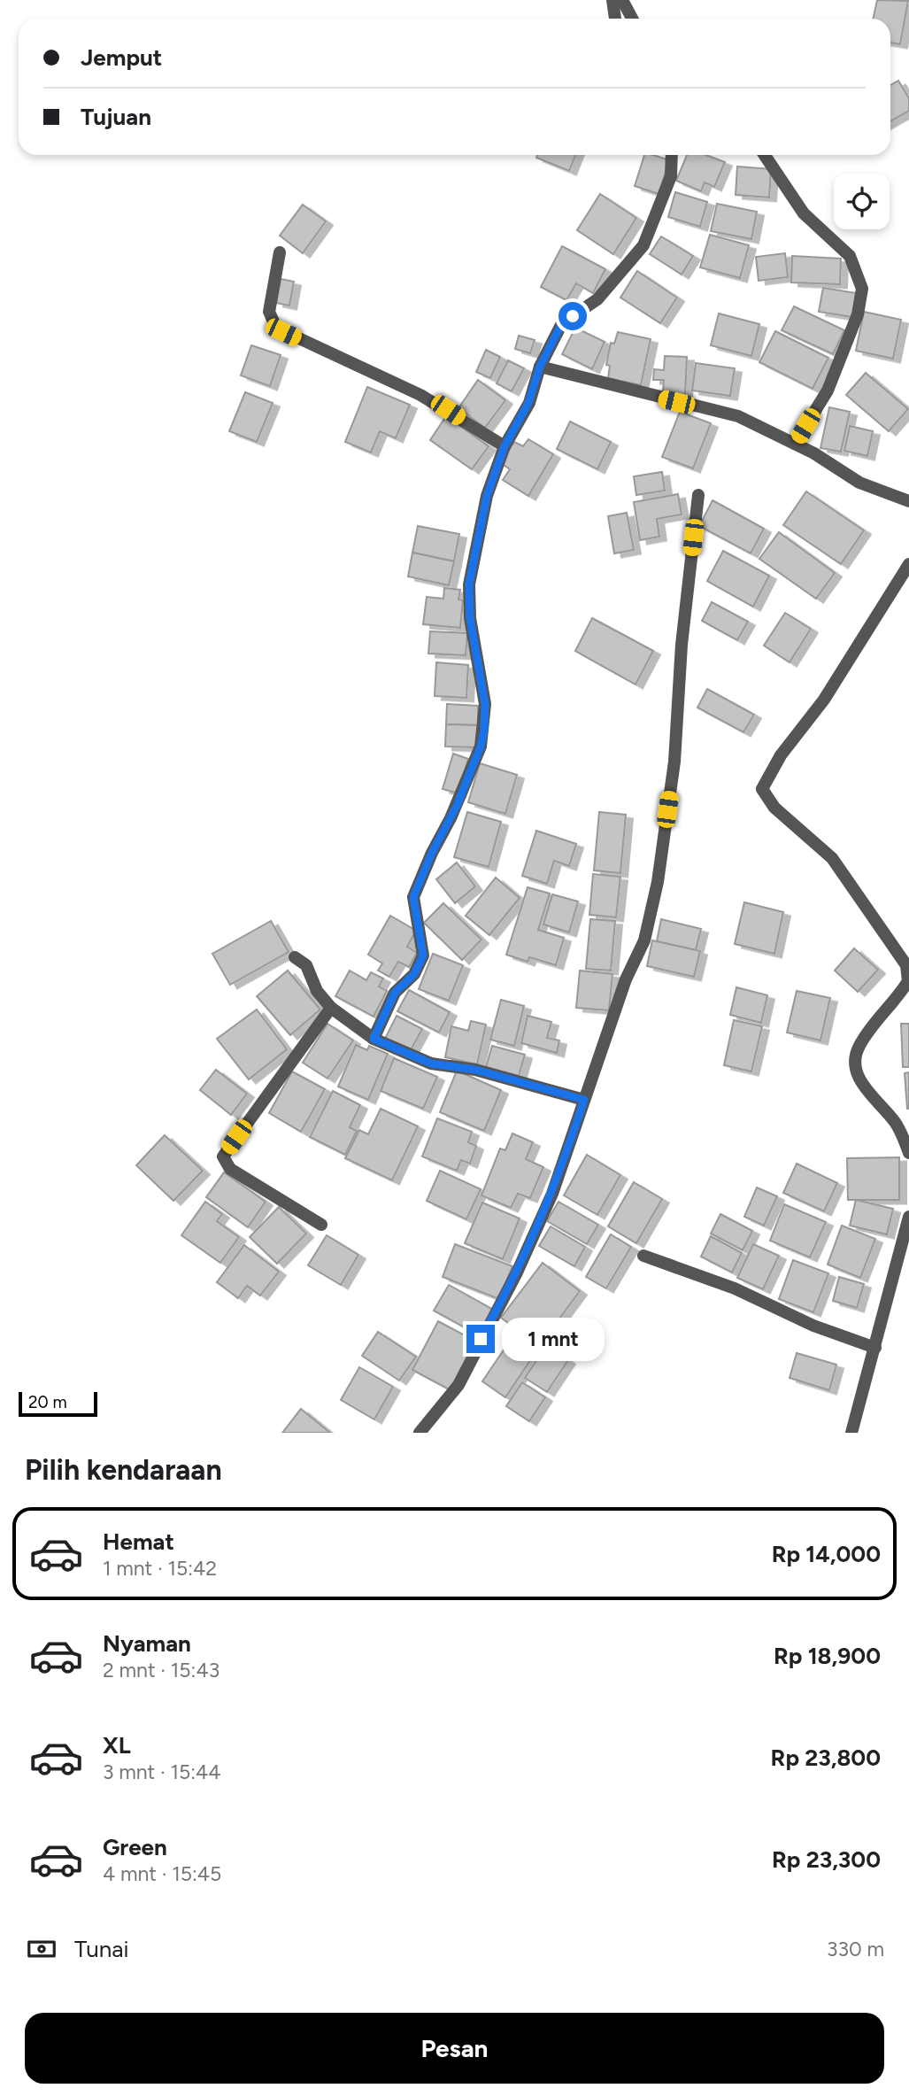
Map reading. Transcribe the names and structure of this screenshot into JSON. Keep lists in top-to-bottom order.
{
  "scale_bar": "20 m",
  "page": {
    "banner": ["Jemput", "Tujuan"],
    "bubble": "1 mnt",
    "scale": "20 m",
    "heading": "Pilih kendaraan",
    "list": [
      {
        "name": "Hemat",
        "note": "1 mnt · 15:42",
        "value": "Rp 14,000"
      },
      {
        "name": "Nyaman",
        "note": "2 mnt · 15:43",
        "value": "Rp 18,900"
      },
      {
        "name": "XL",
        "note": "3 mnt · 15:44",
        "value": "Rp 23,800"
      },
      {
        "name": "Green",
        "note": "4 mnt · 15:45",
        "value": "Rp 23,300"
      }
    ],
    "pay": ["Tunai", "330 m"],
    "buttons": "Pesan"
  }
}
